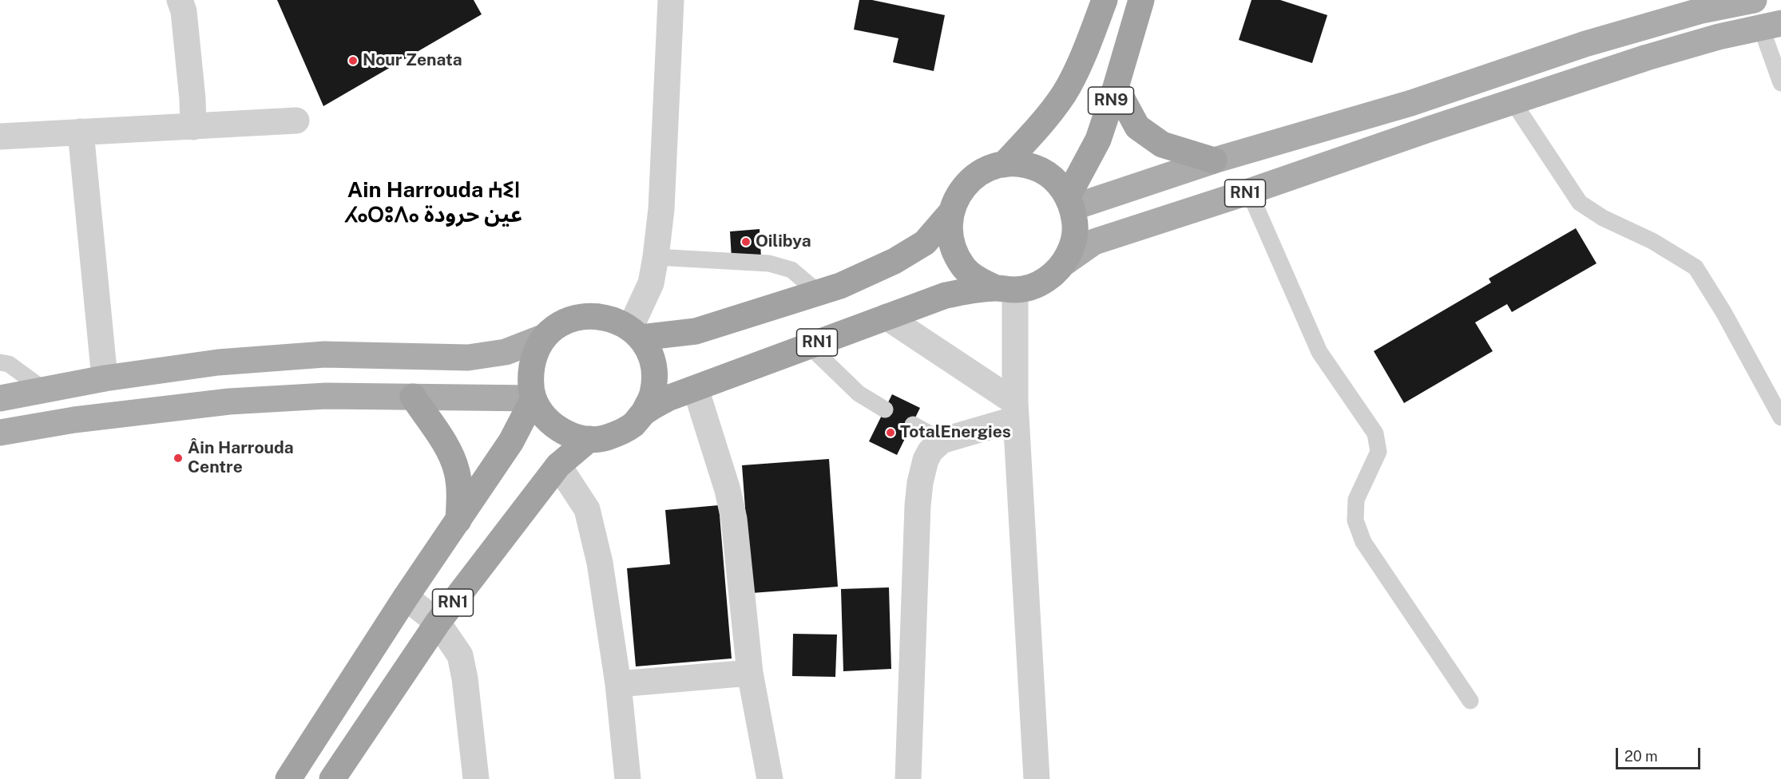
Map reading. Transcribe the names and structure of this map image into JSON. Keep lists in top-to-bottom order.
{
  "streets": {
    "highway": ["RN9", "RN1"]
  },
  "crossings": [
    ["RN9", "RN1"]
  ],
  "districts": ["Ain Harrouda ⵄⵉⵏ ⵃⴰⵔⵓⴷⴰ عين حرودة"],
  "places": [
    "Nour Zenata",
    "Oilibya",
    "TotalEnergies",
    "Âin Harrouda Centre"
  ],
  "scale_bar": "20 m"
}
